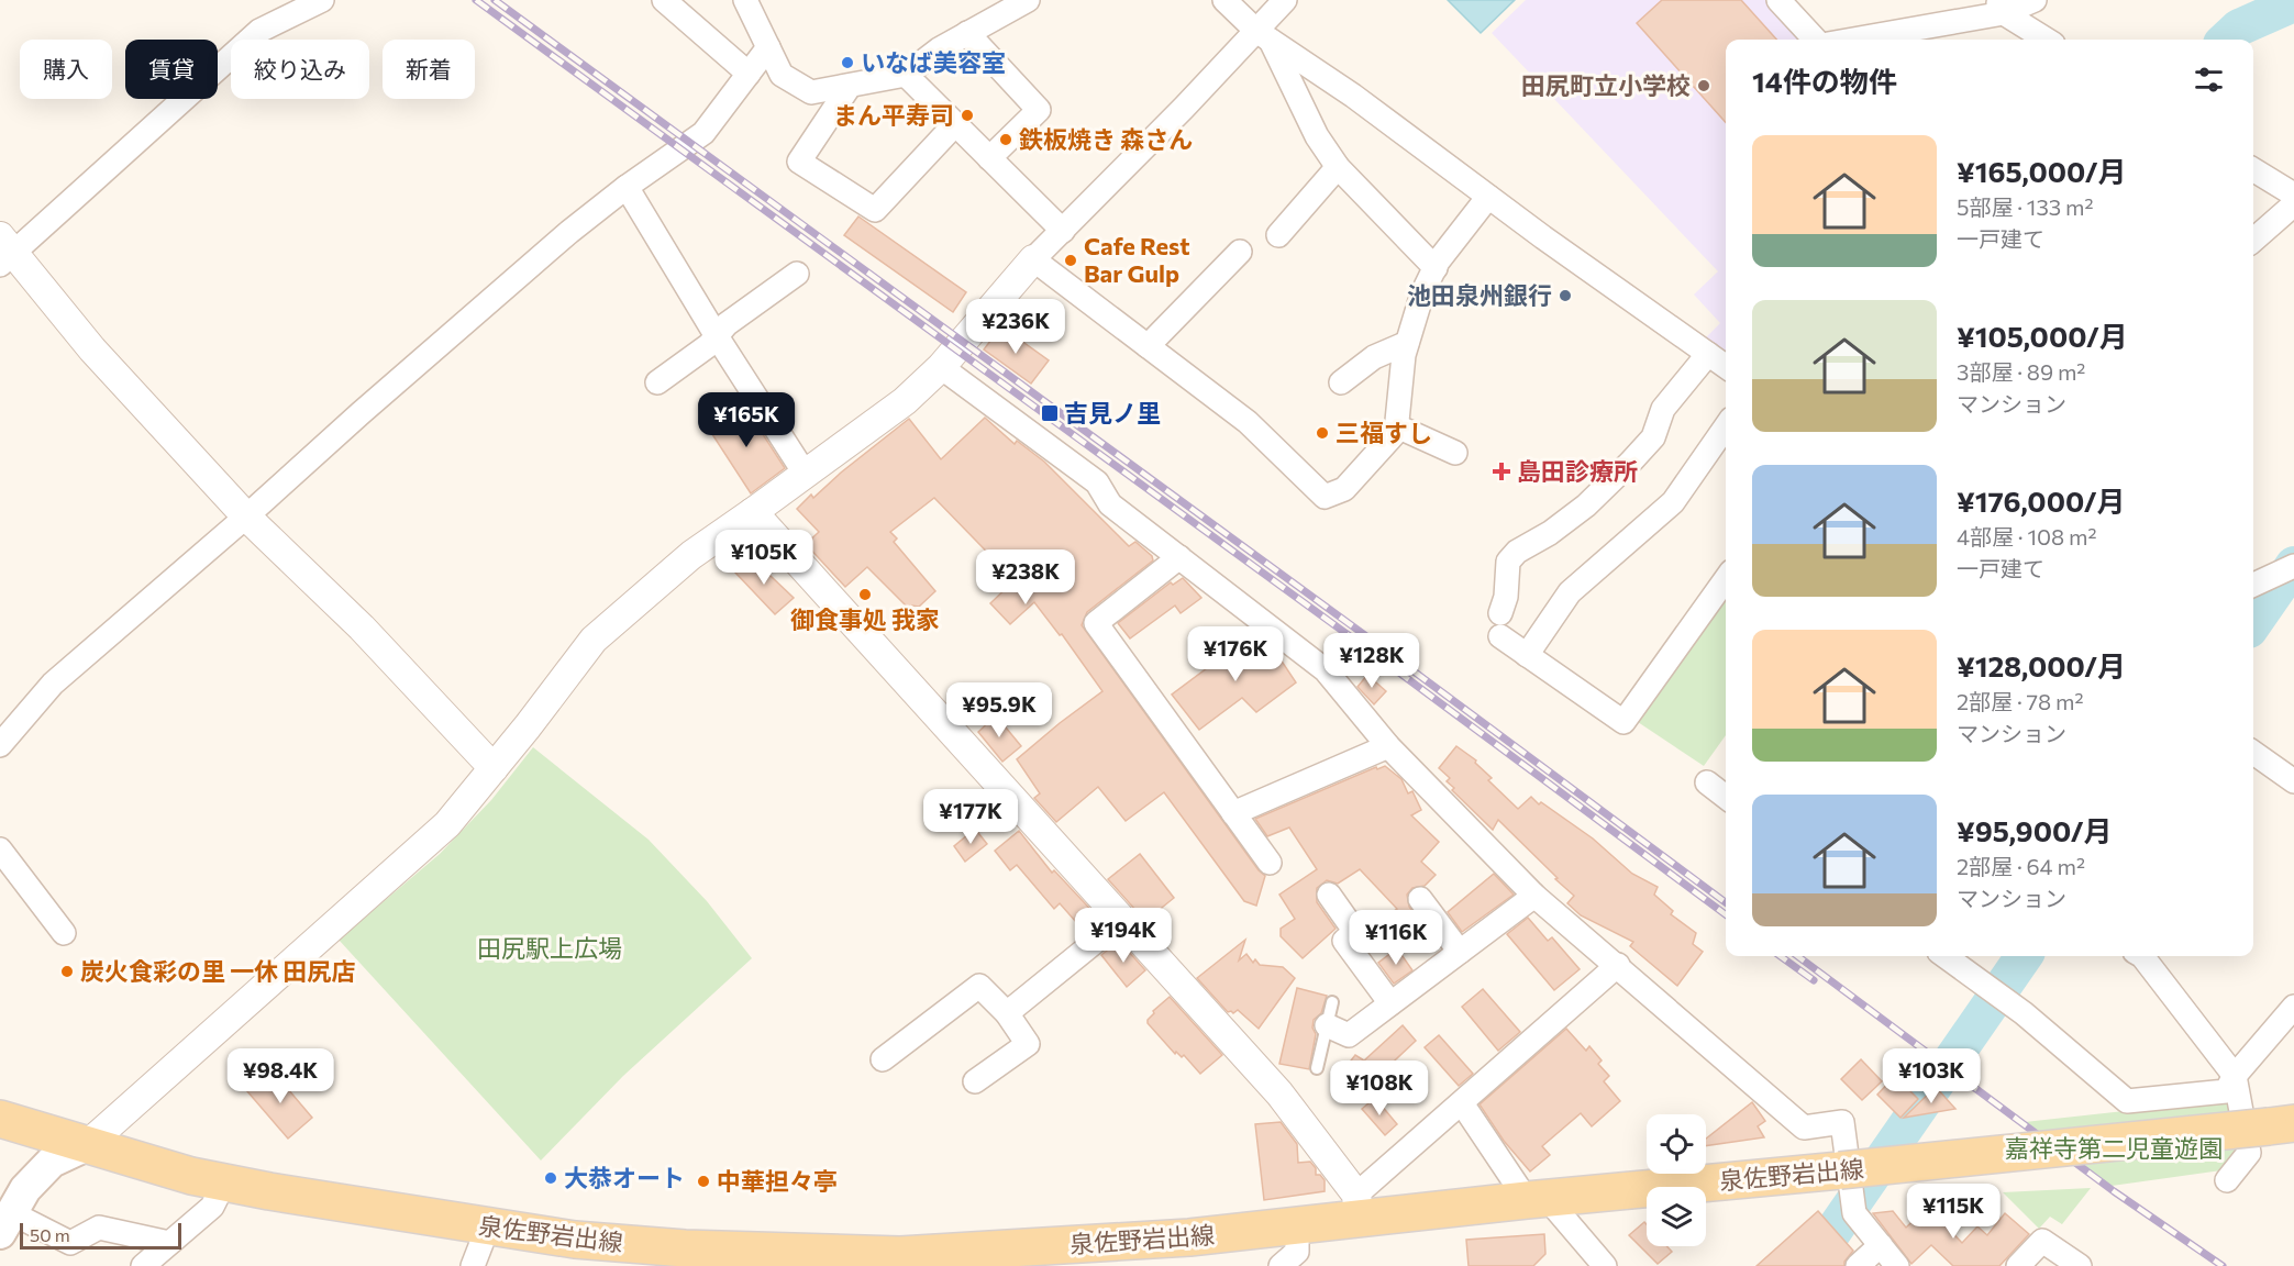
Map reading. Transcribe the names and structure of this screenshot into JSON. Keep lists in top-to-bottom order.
{
  "streets": {
    "main road": ["泉佐野岩出線"]
  },
  "parks": ["田尻駅上広場", "嘉祥寺第二児童遊園"],
  "places": {
    "other": [
      "いなば美容室",
      "田尻町立小学校",
      "まん平寿司",
      "鉄板焼き 森さん",
      "Cafe Rest Bar Gulp",
      "池田泉州銀行",
      "三福すし",
      "御食事処 我家",
      "炭火食彩の里 一休 田尻店",
      "大恭オート",
      "中華担々亭"
    ],
    "transit": ["吉見ノ里"],
    "health": ["島田診療所"]
  },
  "scale_bar": "50 m",
  "page": {
    "chip": [
      "購入",
      "賃貸",
      "絞り込み",
      "新着"
    ],
    "heading": "14件の物件",
    "list": [
      {
        "name": "¥165,000/月",
        "note": "5部屋 · 133 m² · 一戸建て"
      },
      {
        "name": "¥105,000/月",
        "note": "3部屋 · 89 m² · マンション"
      },
      {
        "name": "¥176,000/月",
        "note": "4部屋 · 108 m² · 一戸建て"
      },
      {
        "name": "¥128,000/月",
        "note": "2部屋 · 78 m² · マンション"
      },
      {
        "name": "¥95,900/月",
        "note": "2部屋 · 64 m² · マンション"
      }
    ],
    "price": [
      "¥236K",
      "¥165K",
      "¥105K",
      "¥238K",
      "¥176K",
      "¥128K",
      "¥95.9K",
      "¥177K",
      "¥194K",
      "¥116K",
      "¥98.4K",
      "¥103K",
      "¥108K",
      "¥115K"
    ],
    "scale": "50 m"
  }
}
